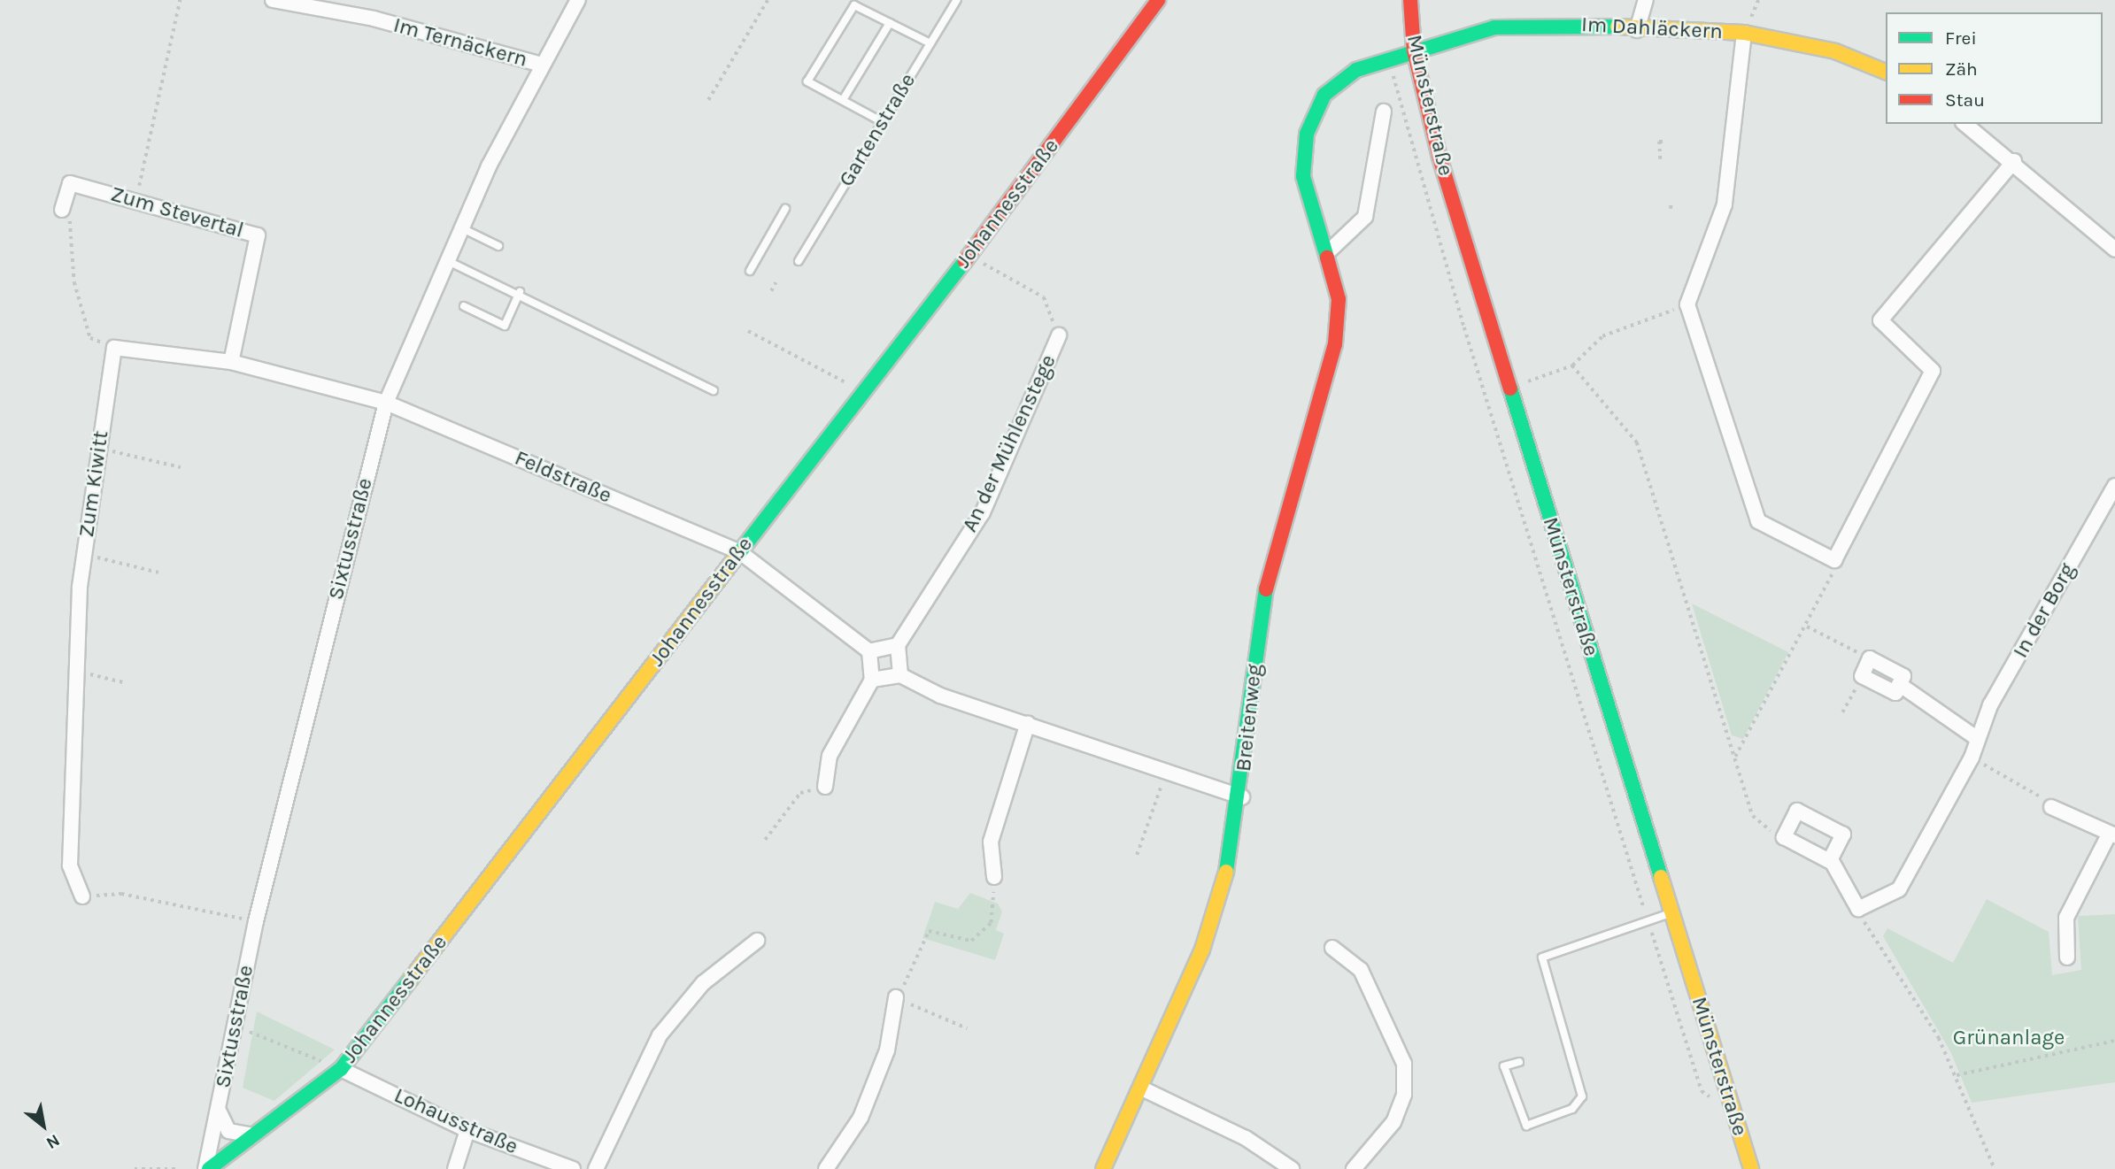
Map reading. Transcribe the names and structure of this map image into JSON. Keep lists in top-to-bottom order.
{
  "streets": {
    "street": [
      "Im Dahläckern",
      "Im Ternäckern",
      "Münsterstraße",
      "Johannesstraße",
      "Zum Stevertal",
      "An der Mühlenstege",
      "Feldstraße",
      "Zum Kiwitt",
      "Sixtusstraße",
      "In der Borg",
      "Breitenweg",
      "Lohausstraße"
    ],
    "lane": ["Gartenstraße"]
  },
  "crossings": [
    ["Im Dahläckern", "Münsterstraße"],
    ["Im Dahläckern", "Breitenweg"],
    ["Im Ternäckern", "Sixtusstraße"],
    ["Münsterstraße", "Breitenweg"],
    ["Johannesstraße", "Feldstraße"],
    ["Johannesstraße", "Sixtusstraße"],
    ["Johannesstraße", "Lohausstraße"],
    ["Feldstraße", "Sixtusstraße"]
  ],
  "parks": ["Grünanlage"],
  "legend": ["Frei", "Zäh", "Stau"],
  "north": "bottom right"
}
